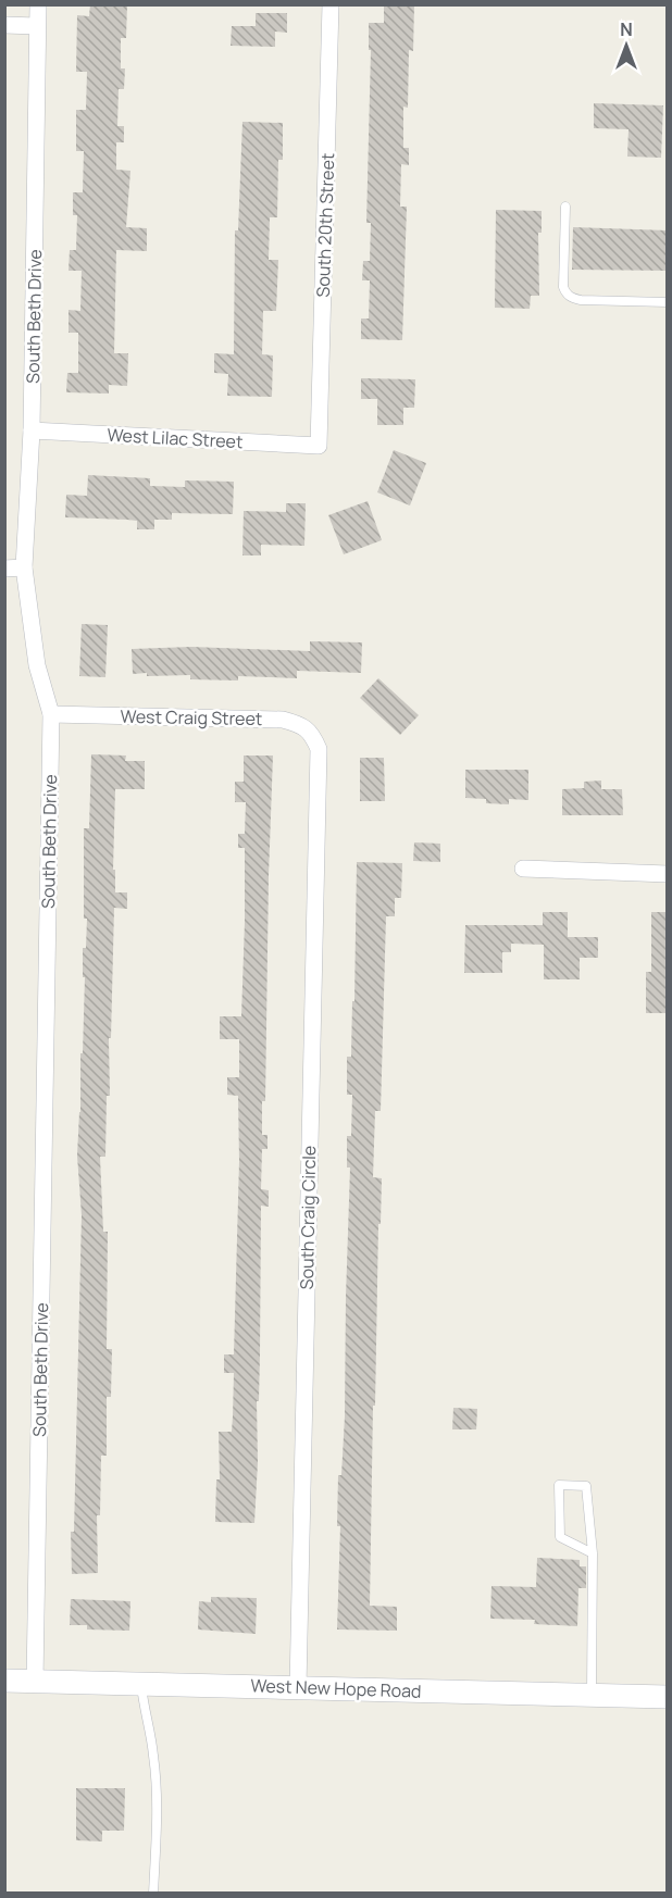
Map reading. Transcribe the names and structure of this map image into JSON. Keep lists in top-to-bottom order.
{
  "streets": {
    "main road": ["West New Hope Road"],
    "street": [
      "South 20th Street",
      "South Beth Drive",
      "West Lilac Street",
      "West Craig Street",
      "South Craig Circle"
    ]
  },
  "crossings": [
    ["South 20th Street", "West Lilac Street"],
    ["South Beth Drive", "West Lilac Street"],
    ["South Beth Drive", "West Craig Street"],
    ["South Beth Drive", "West New Hope Road"],
    ["West Craig Street", "South Craig Circle"],
    ["South Craig Circle", "West New Hope Road"]
  ],
  "north": "top"
}
